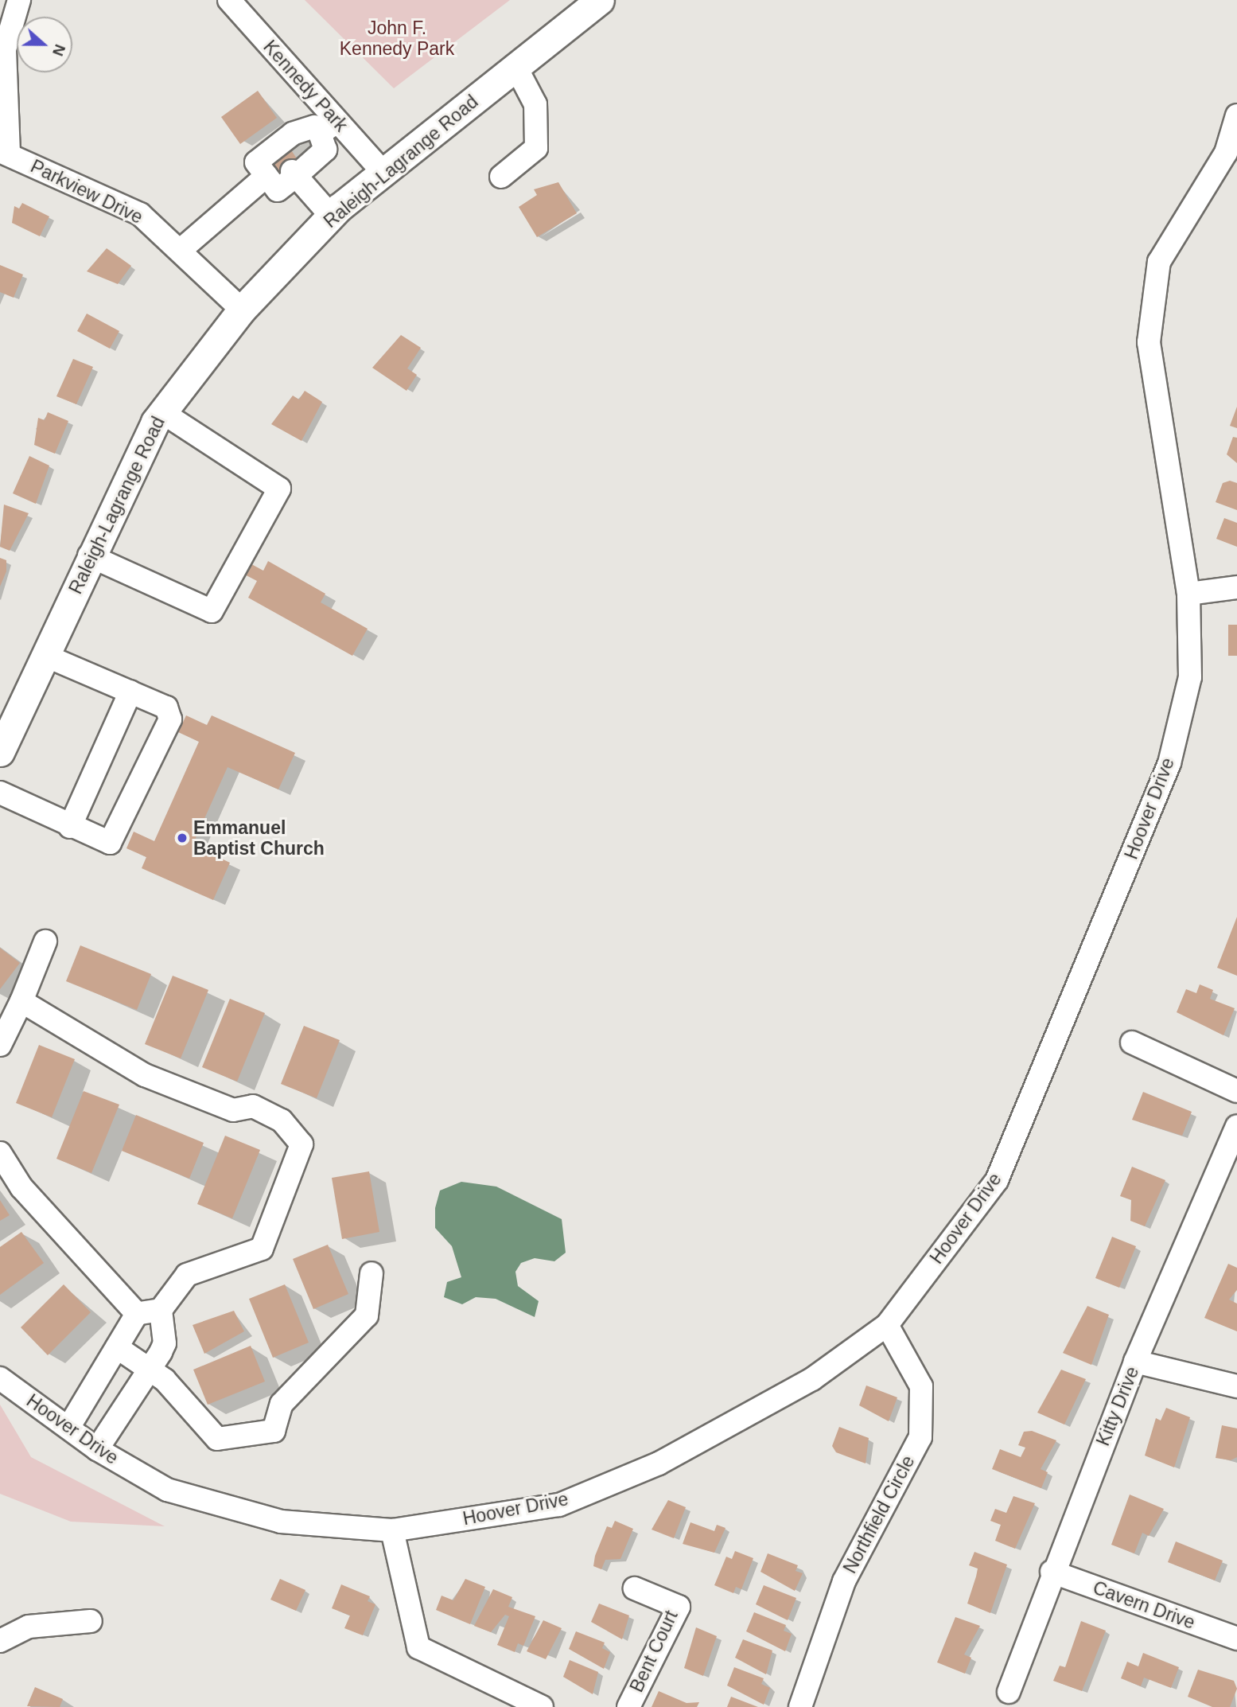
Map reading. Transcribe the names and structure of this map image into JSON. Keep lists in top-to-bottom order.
{
  "streets": {
    "main road": ["Raleigh-Lagrange Road"],
    "street": [
      "Kennedy Park",
      "Parkview Drive",
      "Hoover Drive",
      "Kitty Drive",
      "Northfield Circle",
      "Cavern Drive",
      "Bent Court"
    ]
  },
  "crossings": [
    ["Kennedy Park", "Raleigh-Lagrange Road"],
    ["Raleigh-Lagrange Road", "Parkview Drive"],
    ["Hoover Drive", "Northfield Circle"],
    ["Kitty Drive", "Cavern Drive"]
  ],
  "parks": ["John F. Kennedy Park"],
  "places": ["Emmanuel Baptist Church"],
  "north": "right"
}
